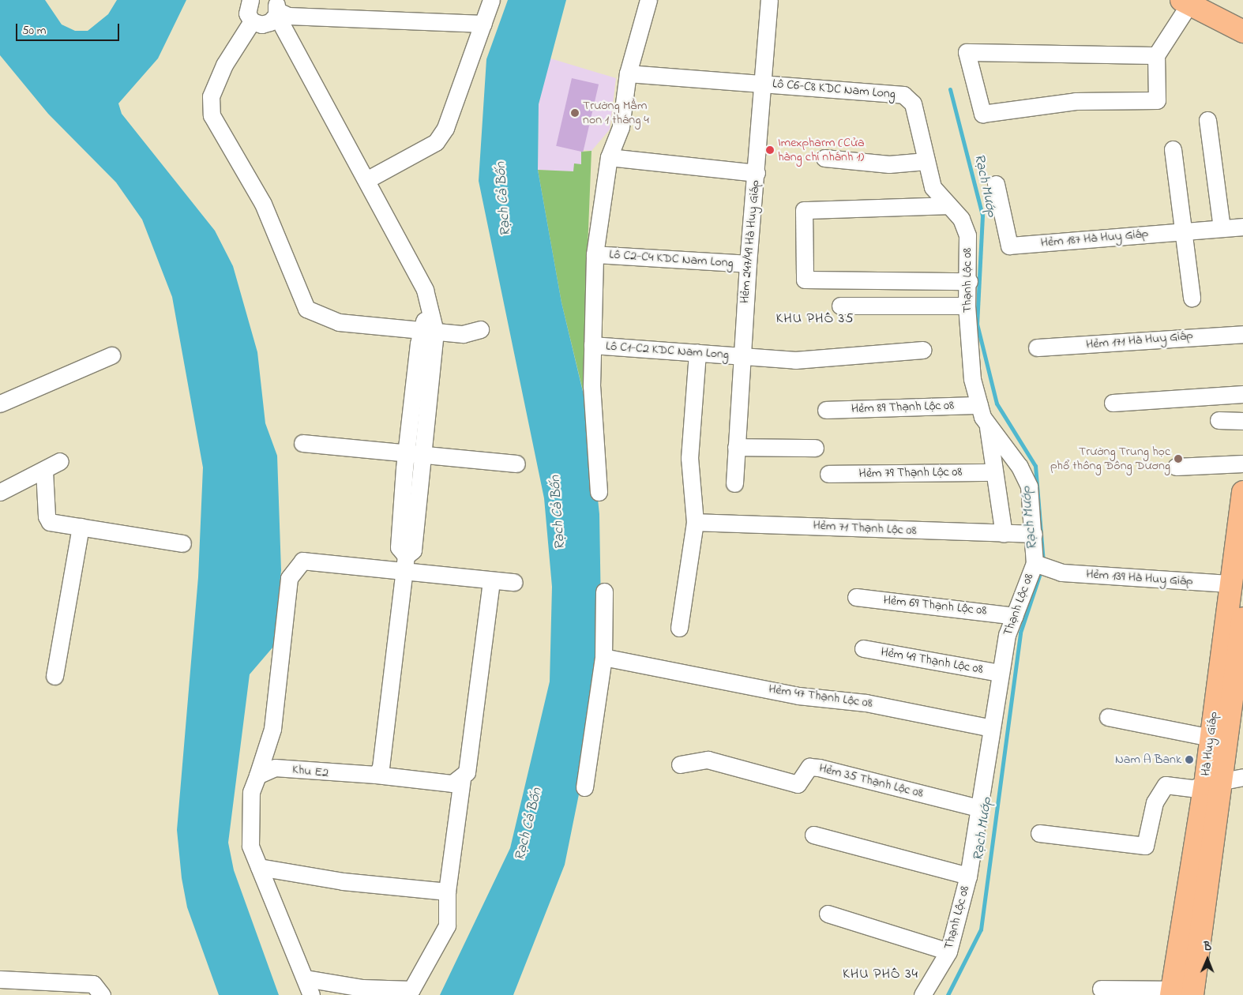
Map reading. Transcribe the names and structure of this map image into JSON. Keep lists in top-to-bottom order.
{
  "streets": {
    "main road": ["Hà Huy Giáp"],
    "street": [
      "Lô C6-C8 KDC Nam Long",
      "Hẻm 187 Hà Huy Giáp",
      "Hẻm 247/49 Hà Huy Giáp",
      "Lô C2-C4 KDC Nam Long",
      "Thạnh Lộc 08",
      "Hẻm 171 Hà Huy Giáp",
      "Lô C1-C2 KDC Nam Long",
      "Hẻm 89 Thạnh Lộc 08",
      "Hẻm 79 Thạnh Lộc 08",
      "Hẻm 71 Thạnh Lộc 08",
      "Hẻm 139 Hà Huy Giáp",
      "Hẻm 69 Thạnh Lộc 08",
      "Hẻm 49 Thạnh Lộc 08",
      "Hẻm 47 Thạnh Lộc 08",
      "Khu E2",
      "Hẻm 35 Thạnh Lộc 08"
    ]
  },
  "crossings": [
    ["Lô C6-C8 KDC Nam Long", "Hẻm 247/49 Hà Huy Giáp"],
    ["Lô C6-C8 KDC Nam Long", "Thạnh Lộc 08"],
    ["Hẻm 247/49 Hà Huy Giáp", "Lô C2-C4 KDC Nam Long"],
    ["Hẻm 247/49 Hà Huy Giáp", "Lô C1-C2 KDC Nam Long"],
    ["Thạnh Lộc 08", "Hẻm 89 Thạnh Lộc 08"],
    ["Thạnh Lộc 08", "Hẻm 71 Thạnh Lộc 08"],
    ["Thạnh Lộc 08", "Hẻm 139 Hà Huy Giáp"],
    ["Thạnh Lộc 08", "Hẻm 69 Thạnh Lộc 08"],
    ["Thạnh Lộc 08", "Hẻm 49 Thạnh Lộc 08"],
    ["Thạnh Lộc 08", "Hẻm 47 Thạnh Lộc 08"],
    ["Thạnh Lộc 08", "Hẻm 35 Thạnh Lộc 08"],
    ["Hẻm 139 Hà Huy Giáp", "Hà Huy Giáp"]
  ],
  "districts": ["KHU PHỐ 35", "KHU PHỐ 34"],
  "water": ["Rạch Mướp", "Rạch Cả Bốn"],
  "places": [
    "Trường Mầm non 1 tháng 4",
    "Imexpharm (Cửa hàng chi nhánh 1)",
    "Trường Trung học phổ thông Đông Dương",
    "Nam A Bank"
  ],
  "scale_bar": "50 m",
  "north": "top"
}
